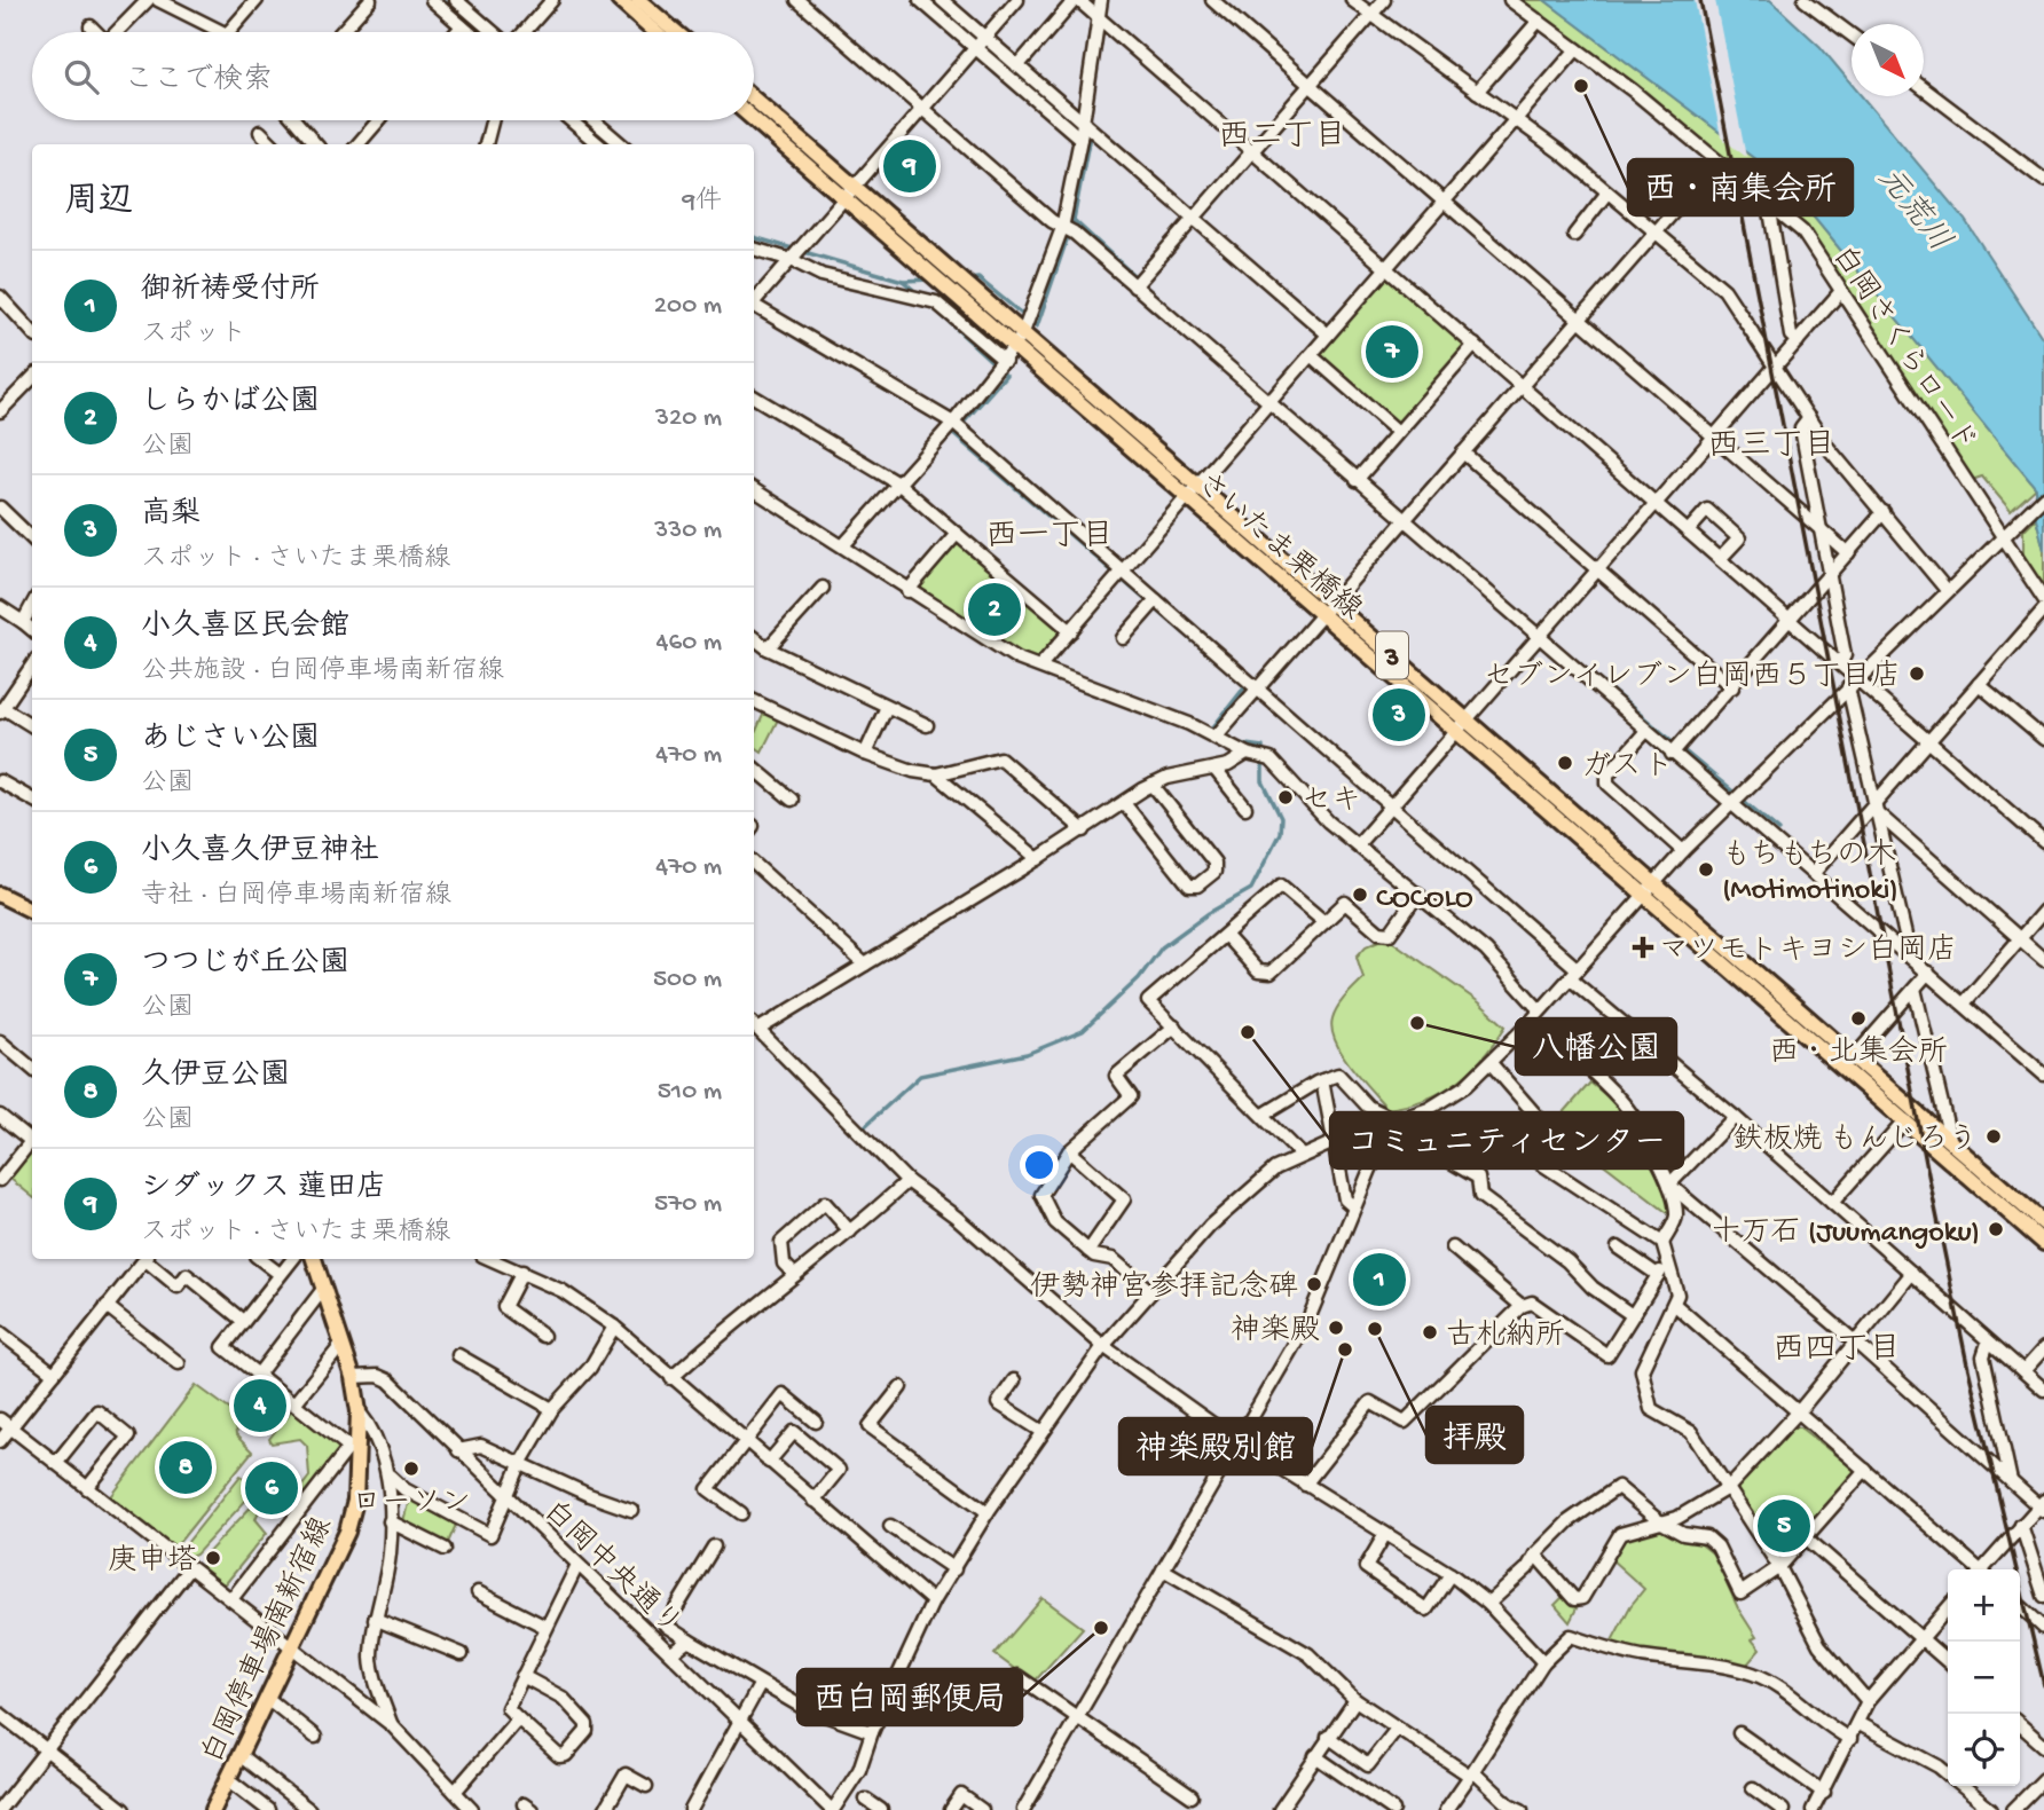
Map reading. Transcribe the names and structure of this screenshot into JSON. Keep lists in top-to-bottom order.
{
  "streets": {
    "main road": ["さいたま栗橋線", "3", "白岡停車場南新宿線"],
    "street": ["白岡さくらロード", "白岡中央通り"]
  },
  "crossings": [
    ["白岡中央通り", "白岡停車場南新宿線"]
  ],
  "districts": [
    "西二丁目",
    "西三丁目",
    "西一丁目",
    "西四丁目"
  ],
  "water": ["元荒川"],
  "places": {
    "other": [
      "西・南集会所",
      "セブンイレブン白岡西５丁目店",
      "ガスト",
      "セキ",
      "もちもちの木 (Motimotinoki)",
      "COCOLO",
      "西・北集会所",
      "八幡公園",
      "コミュニティセンター",
      "鉄板焼 もんじろう",
      "十万石 (Juumangoku)",
      "伊勢神宮参拝記念碑",
      "神楽殿",
      "拝殿",
      "古札納所",
      "神楽殿別館",
      "ローソン",
      "庚申塔",
      "西白岡郵便局"
    ],
    "health": ["マツモトキヨシ白岡店"]
  },
  "north": "bottom right",
  "page": {
    "search": "ここで検索",
    "pins": [
      "9",
      "7",
      "2",
      "3",
      "1",
      "4",
      "8",
      "6",
      "5"
    ],
    "heading": ["周辺", "9件"],
    "list": [
      {
        "mark": "1",
        "name": "御祈祷受付所",
        "note": "スポット",
        "value": "200 m"
      },
      {
        "mark": "2",
        "name": "しらかば公園",
        "note": "公園",
        "value": "320 m"
      },
      {
        "mark": "3",
        "name": "高梨",
        "note": "スポット · さいたま栗橋線",
        "value": "330 m"
      },
      {
        "mark": "4",
        "name": "小久喜区民会館",
        "note": "公共施設 · 白岡停車場南新宿線",
        "value": "460 m"
      },
      {
        "mark": "5",
        "name": "あじさい公園",
        "note": "公園",
        "value": "470 m"
      },
      {
        "mark": "6",
        "name": "小久喜久伊豆神社",
        "note": "寺社 · 白岡停車場南新宿線",
        "value": "470 m"
      },
      {
        "mark": "7",
        "name": "つつじが丘公園",
        "note": "公園",
        "value": "500 m"
      },
      {
        "mark": "8",
        "name": "久伊豆公園",
        "note": "公園",
        "value": "510 m"
      },
      {
        "mark": "9",
        "name": "シダックス 蓮田店",
        "note": "スポット · さいたま栗橋線",
        "value": "570 m"
      }
    ],
    "map_buttons": ["+", "−"]
  }
}
